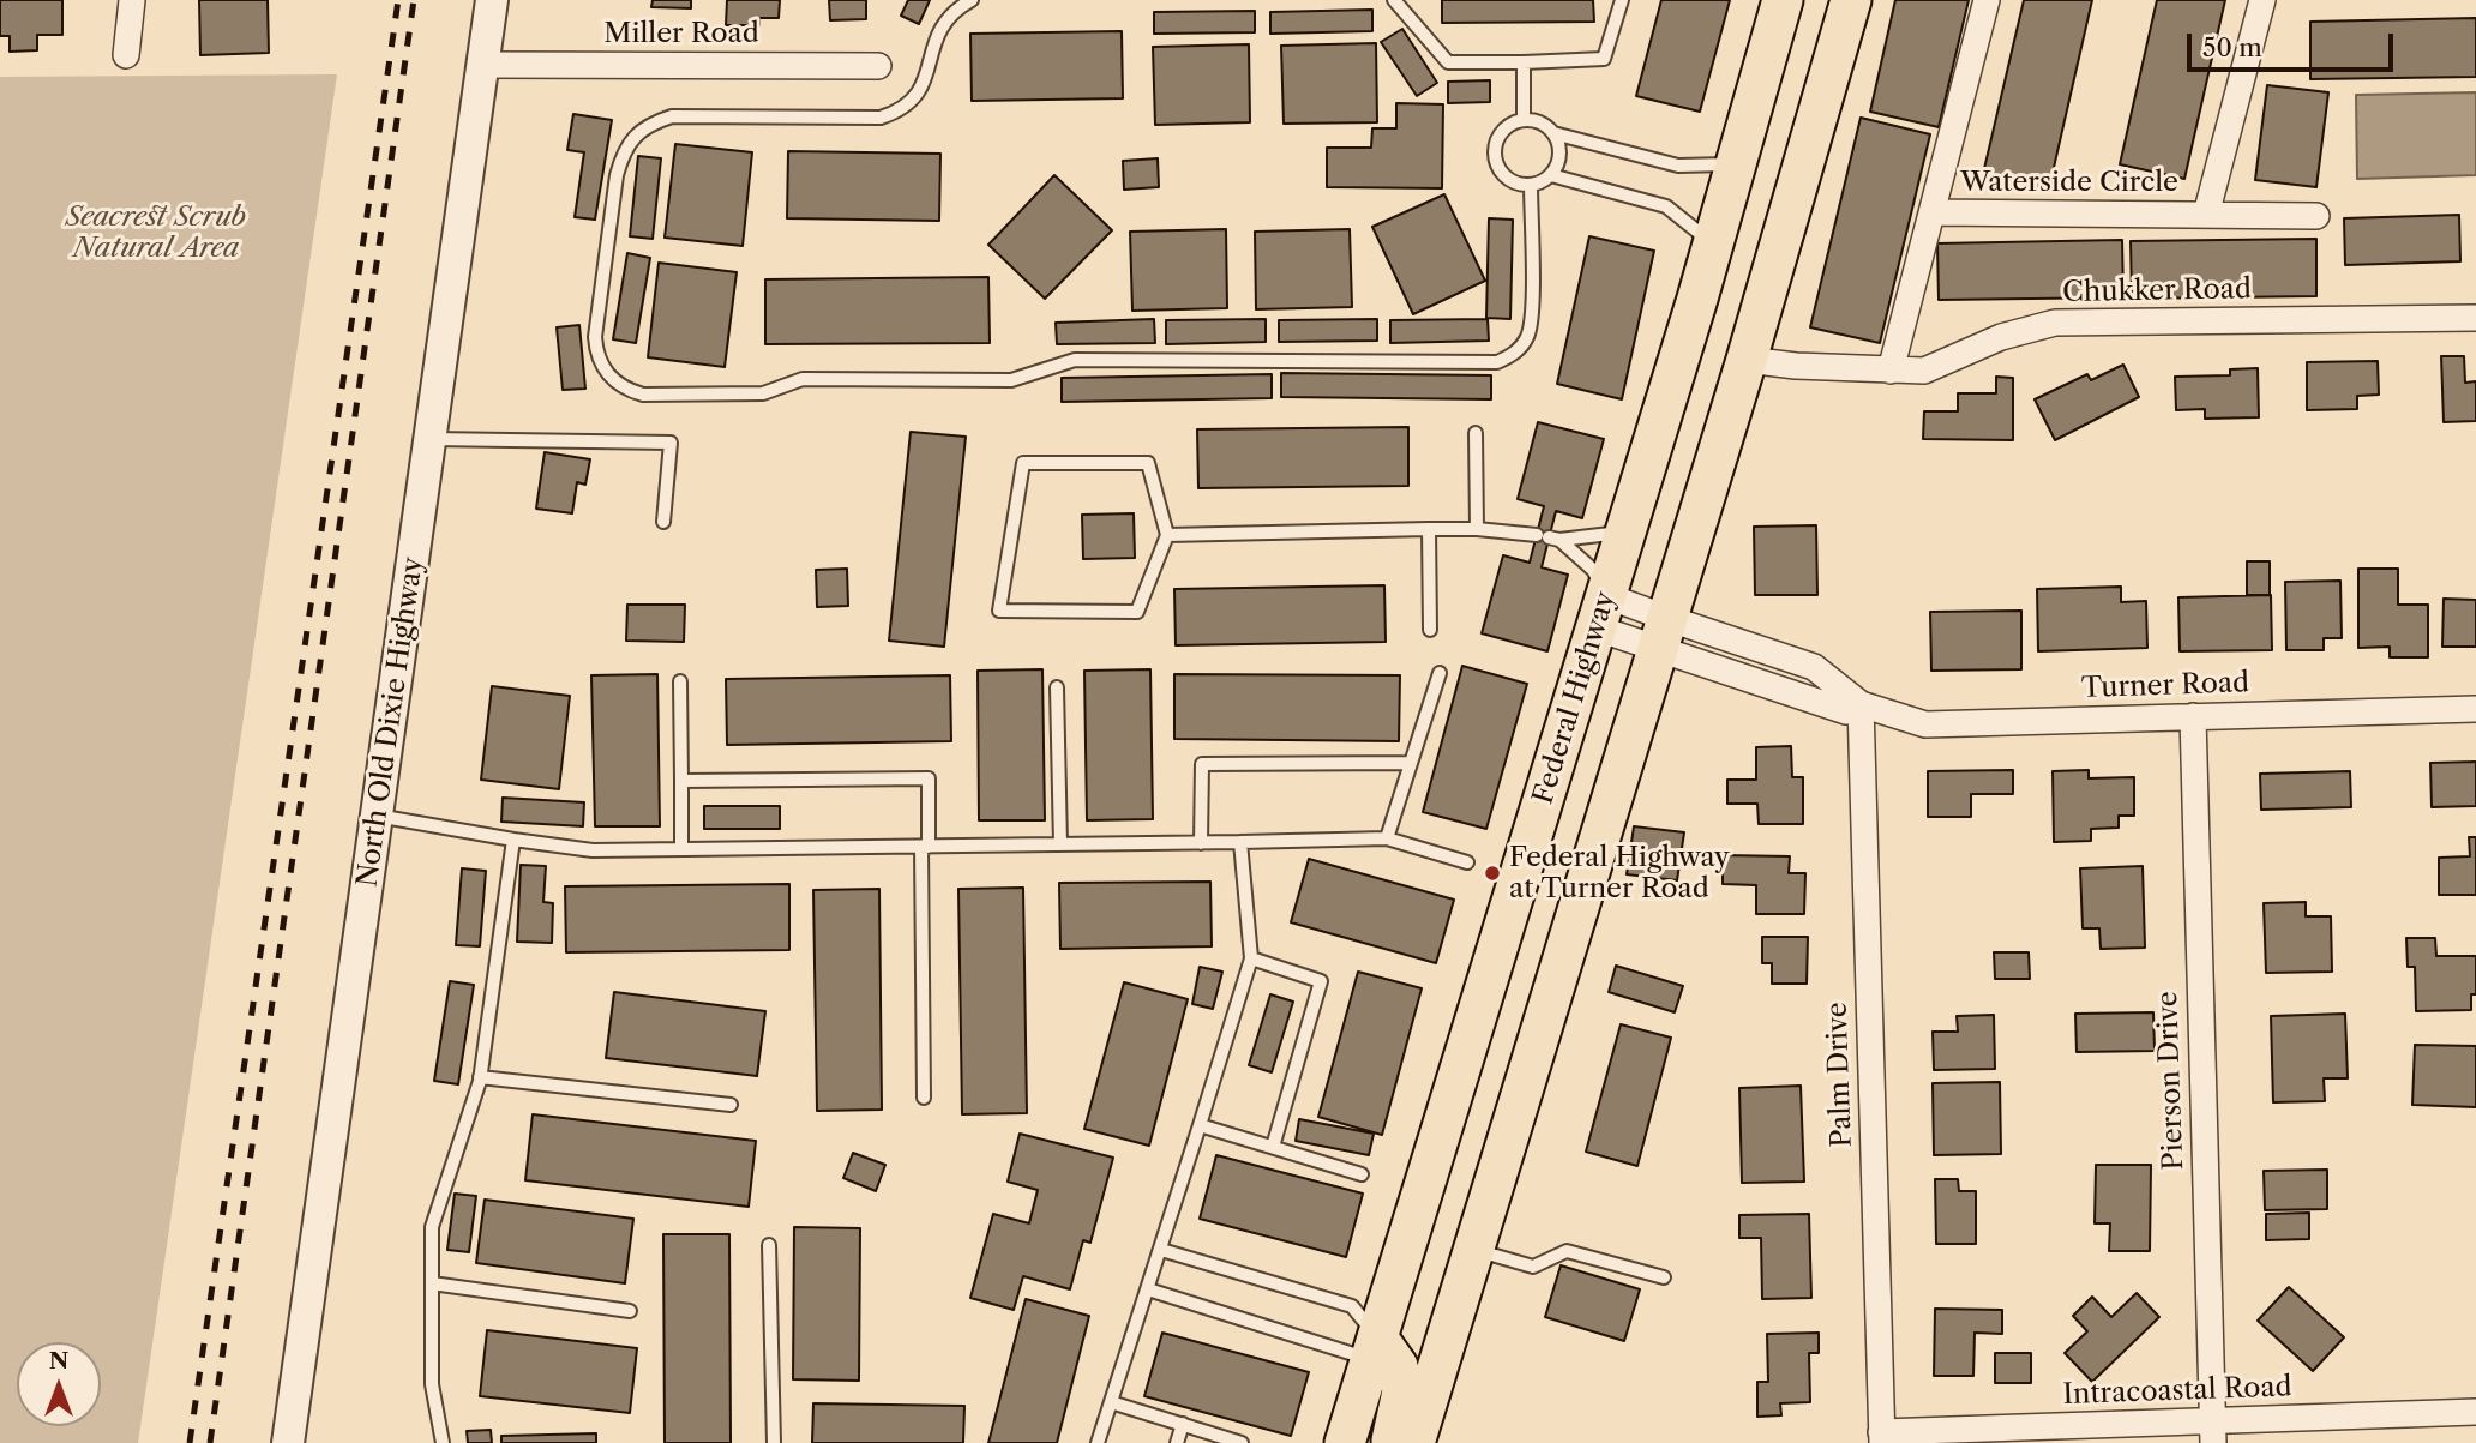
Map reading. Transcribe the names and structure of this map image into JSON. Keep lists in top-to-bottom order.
{
  "streets": {
    "main road": ["Federal Highway"],
    "street": [
      "Miller Road",
      "Waterside Circle",
      "Chukker Road",
      "Turner Road",
      "North Old Dixie Highway",
      "Palm Drive",
      "Pierson Drive",
      "Intracoastal Road"
    ]
  },
  "crossings": [
    ["Miller Road", "North Old Dixie Highway"],
    ["Waterside Circle", "Chukker Road"],
    ["Turner Road", "Federal Highway"],
    ["Turner Road", "Palm Drive"],
    ["Turner Road", "Pierson Drive"],
    ["Palm Drive", "Intracoastal Road"],
    ["Pierson Drive", "Intracoastal Road"]
  ],
  "parks": ["Seacrest Scrub Natural Area"],
  "places": ["Federal Highway at Turner Road"],
  "scale_bar": "50 m",
  "north": "top"
}
